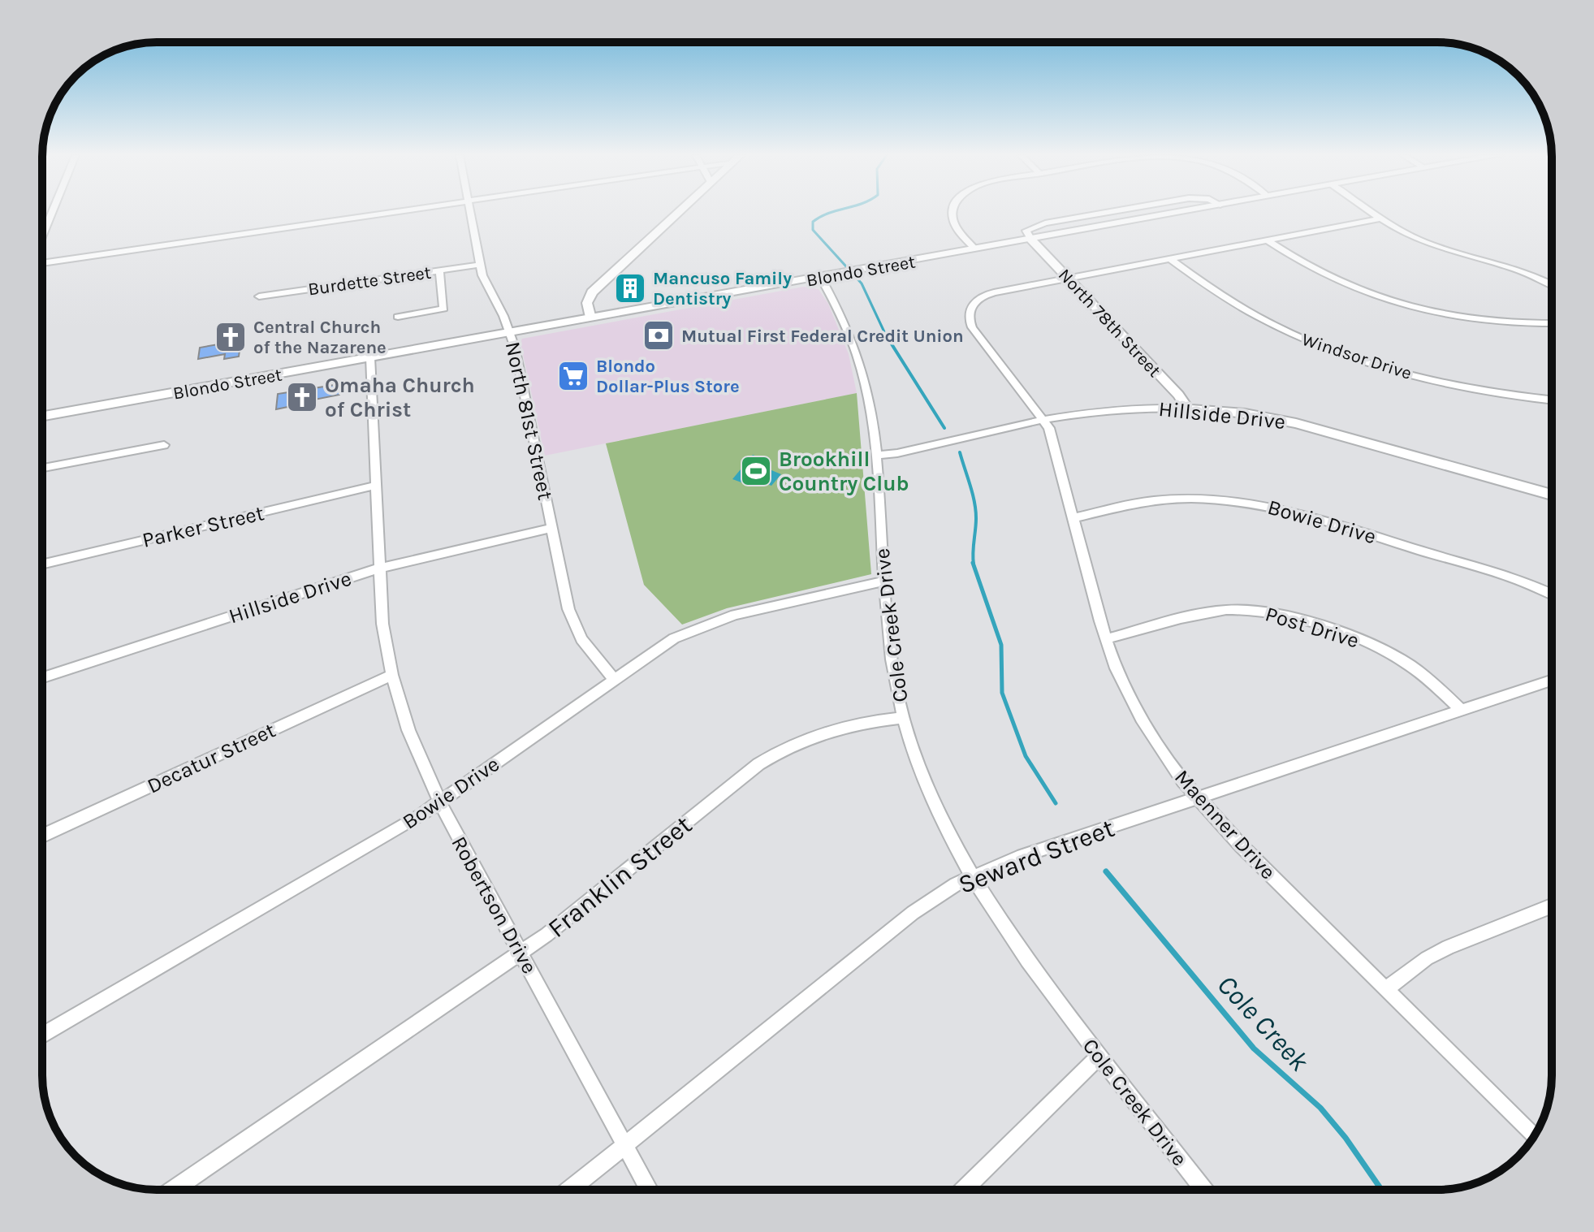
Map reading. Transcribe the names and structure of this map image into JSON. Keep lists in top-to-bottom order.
{
  "streets": {
    "main road": ["Blondo Street"],
    "street": [
      "Burdette Street",
      "North 78th Street",
      "Windsor Drive",
      "Hillside Drive",
      "North 81st Street",
      "Bowie Drive",
      "Parker Street",
      "Cole Creek Drive",
      "Post Drive",
      "Decatur Street",
      "Maenner Drive",
      "Seward Street",
      "Franklin Street",
      "Robertson Drive"
    ]
  },
  "crossings": [
    ["Blondo Street", "North 78th Street"],
    ["Blondo Street", "North 81st Street"],
    ["Blondo Street", "Cole Creek Drive"],
    ["Blondo Street", "Robertson Drive"],
    ["Burdette Street", "North 81st Street"],
    ["North 78th Street", "Hillside Drive"],
    ["North 78th Street", "Maenner Drive"],
    ["Hillside Drive", "North 81st Street"],
    ["Hillside Drive", "Cole Creek Drive"],
    ["Hillside Drive", "Maenner Drive"],
    ["Hillside Drive", "Robertson Drive"],
    ["North 81st Street", "Bowie Drive"],
    ["Bowie Drive", "Cole Creek Drive"],
    ["Bowie Drive", "Maenner Drive"],
    ["Bowie Drive", "Robertson Drive"],
    ["Parker Street", "Robertson Drive"],
    ["Cole Creek Drive", "Seward Street"],
    ["Cole Creek Drive", "Franklin Street"],
    ["Post Drive", "Maenner Drive"],
    ["Post Drive", "Seward Street"],
    ["Decatur Street", "Robertson Drive"],
    ["Maenner Drive", "Seward Street"],
    ["Seward Street", "Robertson Drive"],
    ["Franklin Street", "Robertson Drive"]
  ],
  "water": ["Cole Creek"],
  "places": {
    "building": ["Mancuso Family Dentistry"],
    "bank": ["Mutual First Federal Credit Union"],
    "church": ["Central Church of the Nazarene", "Omaha Church of Christ"],
    "supermarket": ["Blondo Dollar-Plus Store"],
    "sports": ["Brookhill Country Club"]
  }
}
